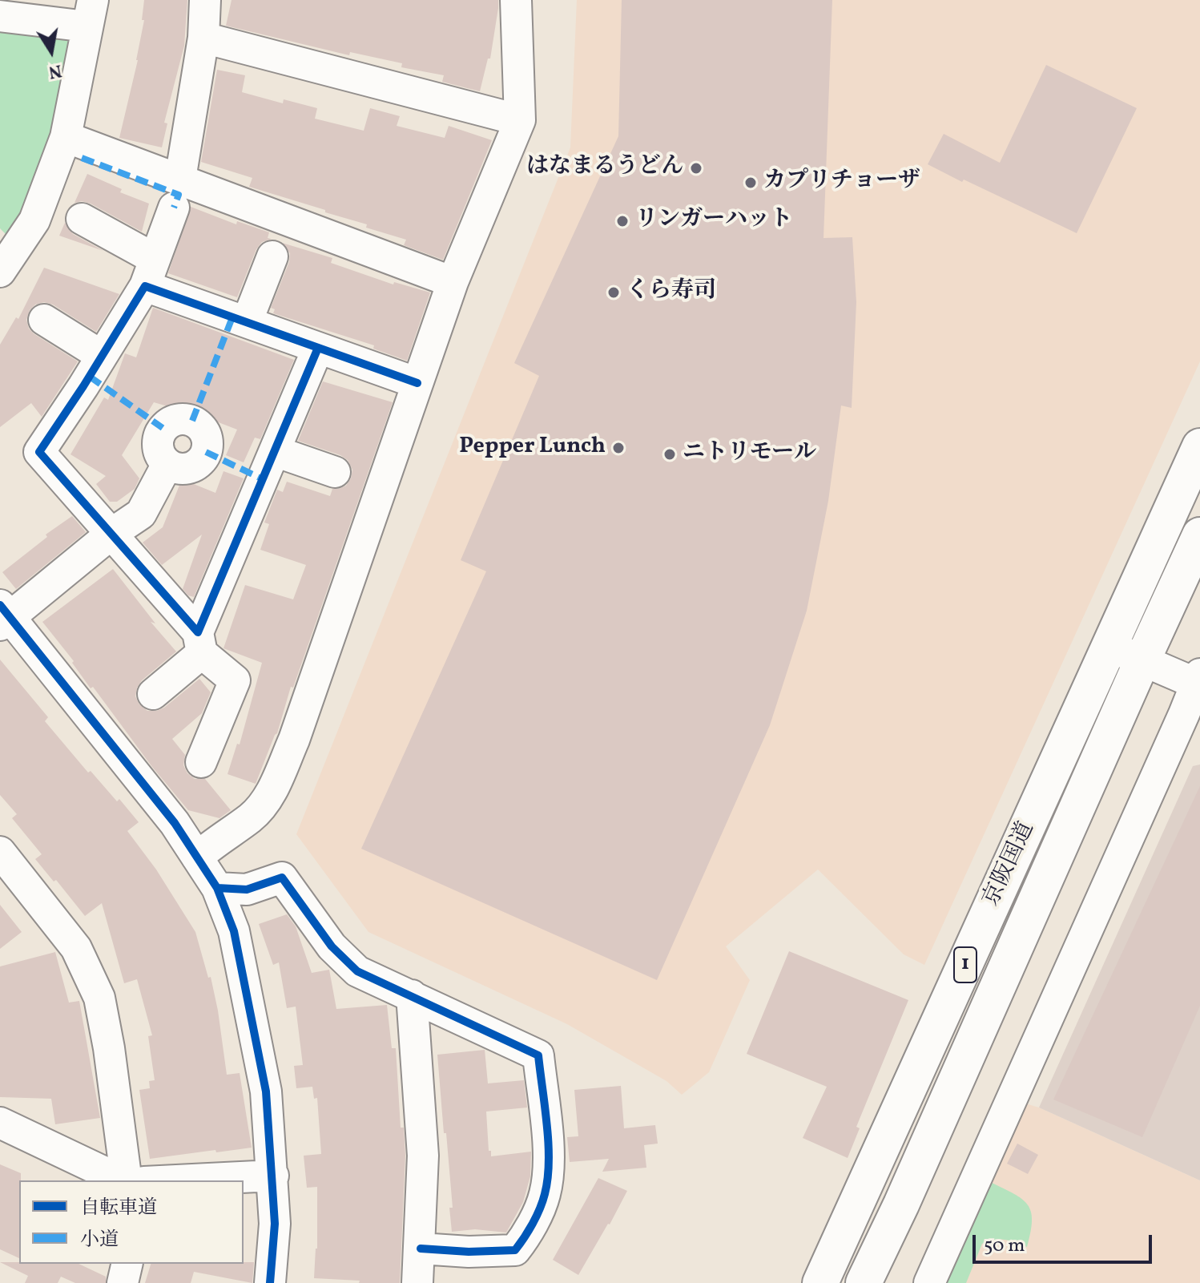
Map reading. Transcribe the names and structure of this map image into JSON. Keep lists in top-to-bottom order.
{
  "streets": {
    "highway": ["京阪国道", "1"]
  },
  "places": [
    "はなまるうどん",
    "カプリチョーザ",
    "リンガーハット",
    "くら寿司",
    "Pepper Lunch",
    "ニトリモール"
  ],
  "legend": ["自転車道", "小道"],
  "scale_bar": "50 m",
  "north": "bottom"
}
